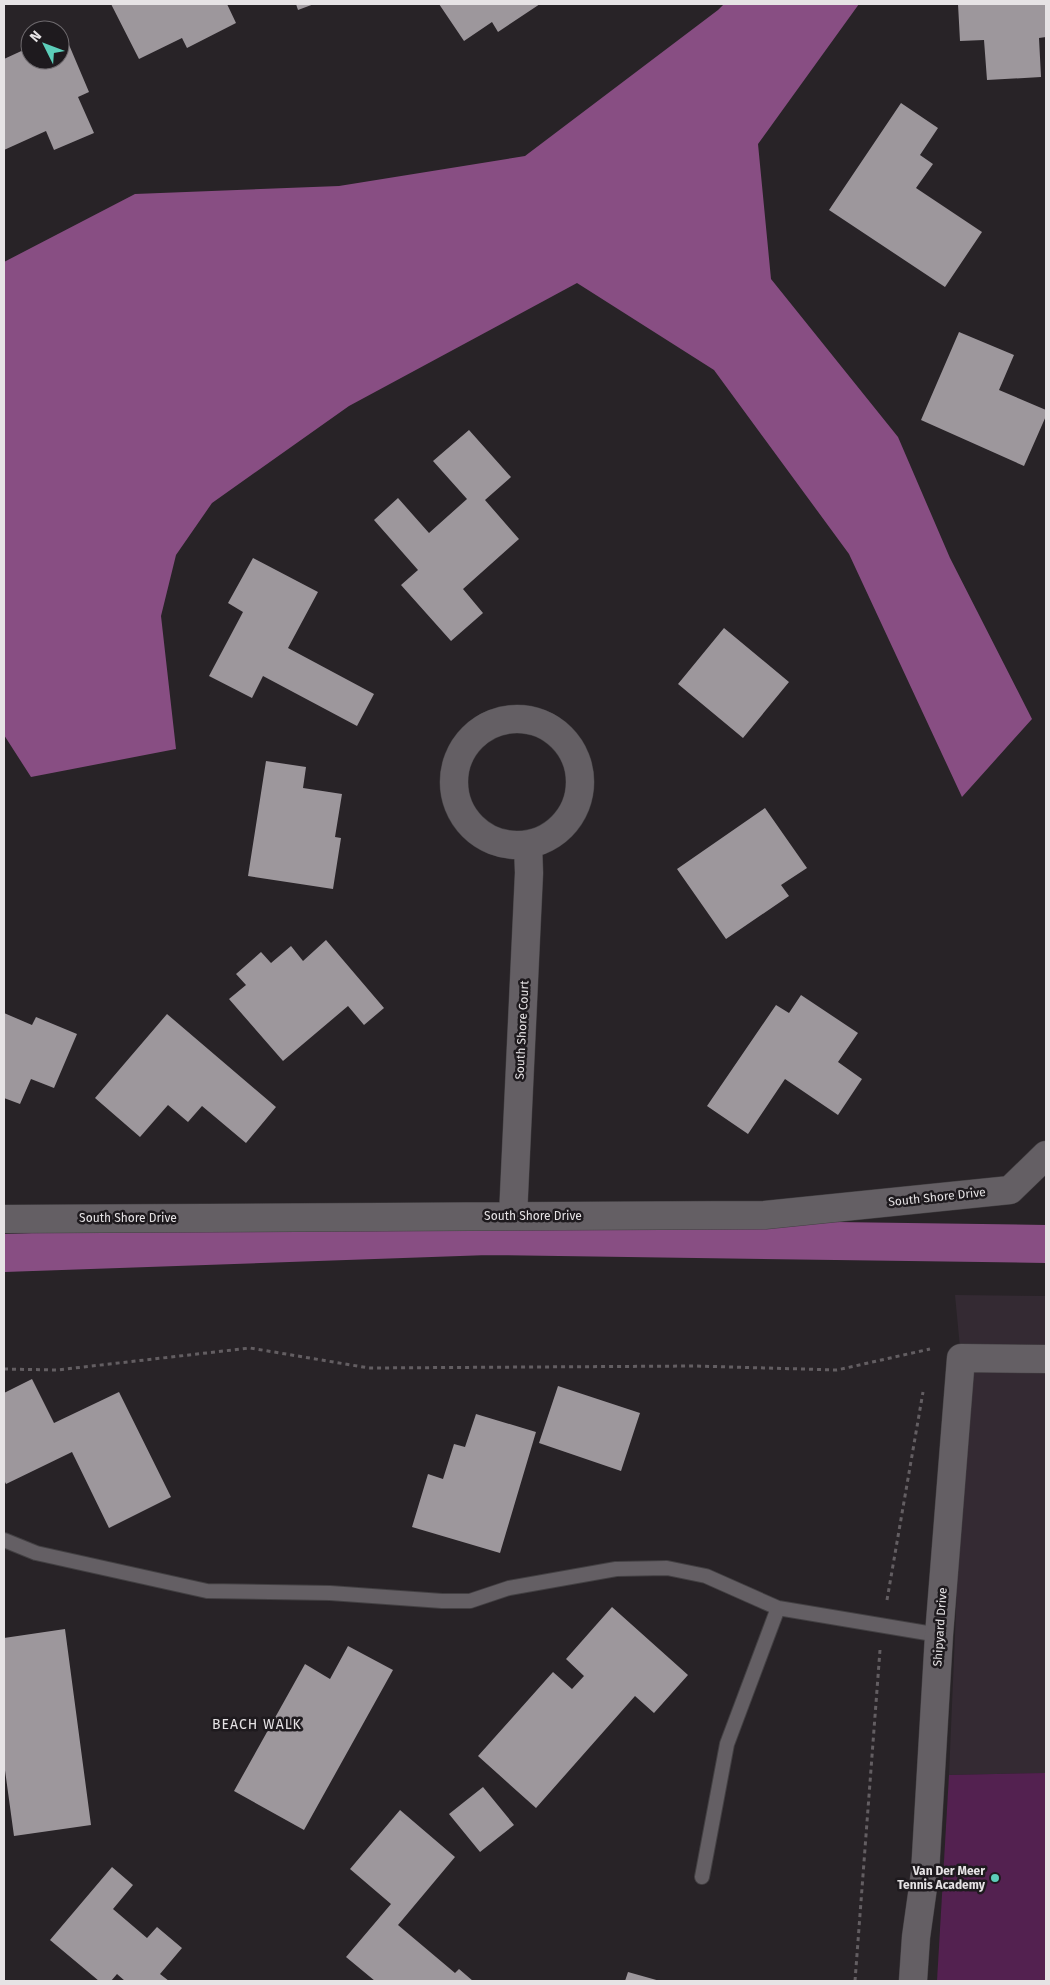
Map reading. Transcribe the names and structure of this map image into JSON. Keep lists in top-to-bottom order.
{
  "streets": {
    "street": ["South Shore Court", "South Shore Drive", "Shipyard Drive"]
  },
  "crossings": [
    ["South Shore Court", "South Shore Drive"]
  ],
  "districts": ["BEACH WALK"],
  "places": ["Van Der Meer Tennis Academy"],
  "north": "top left"
}
